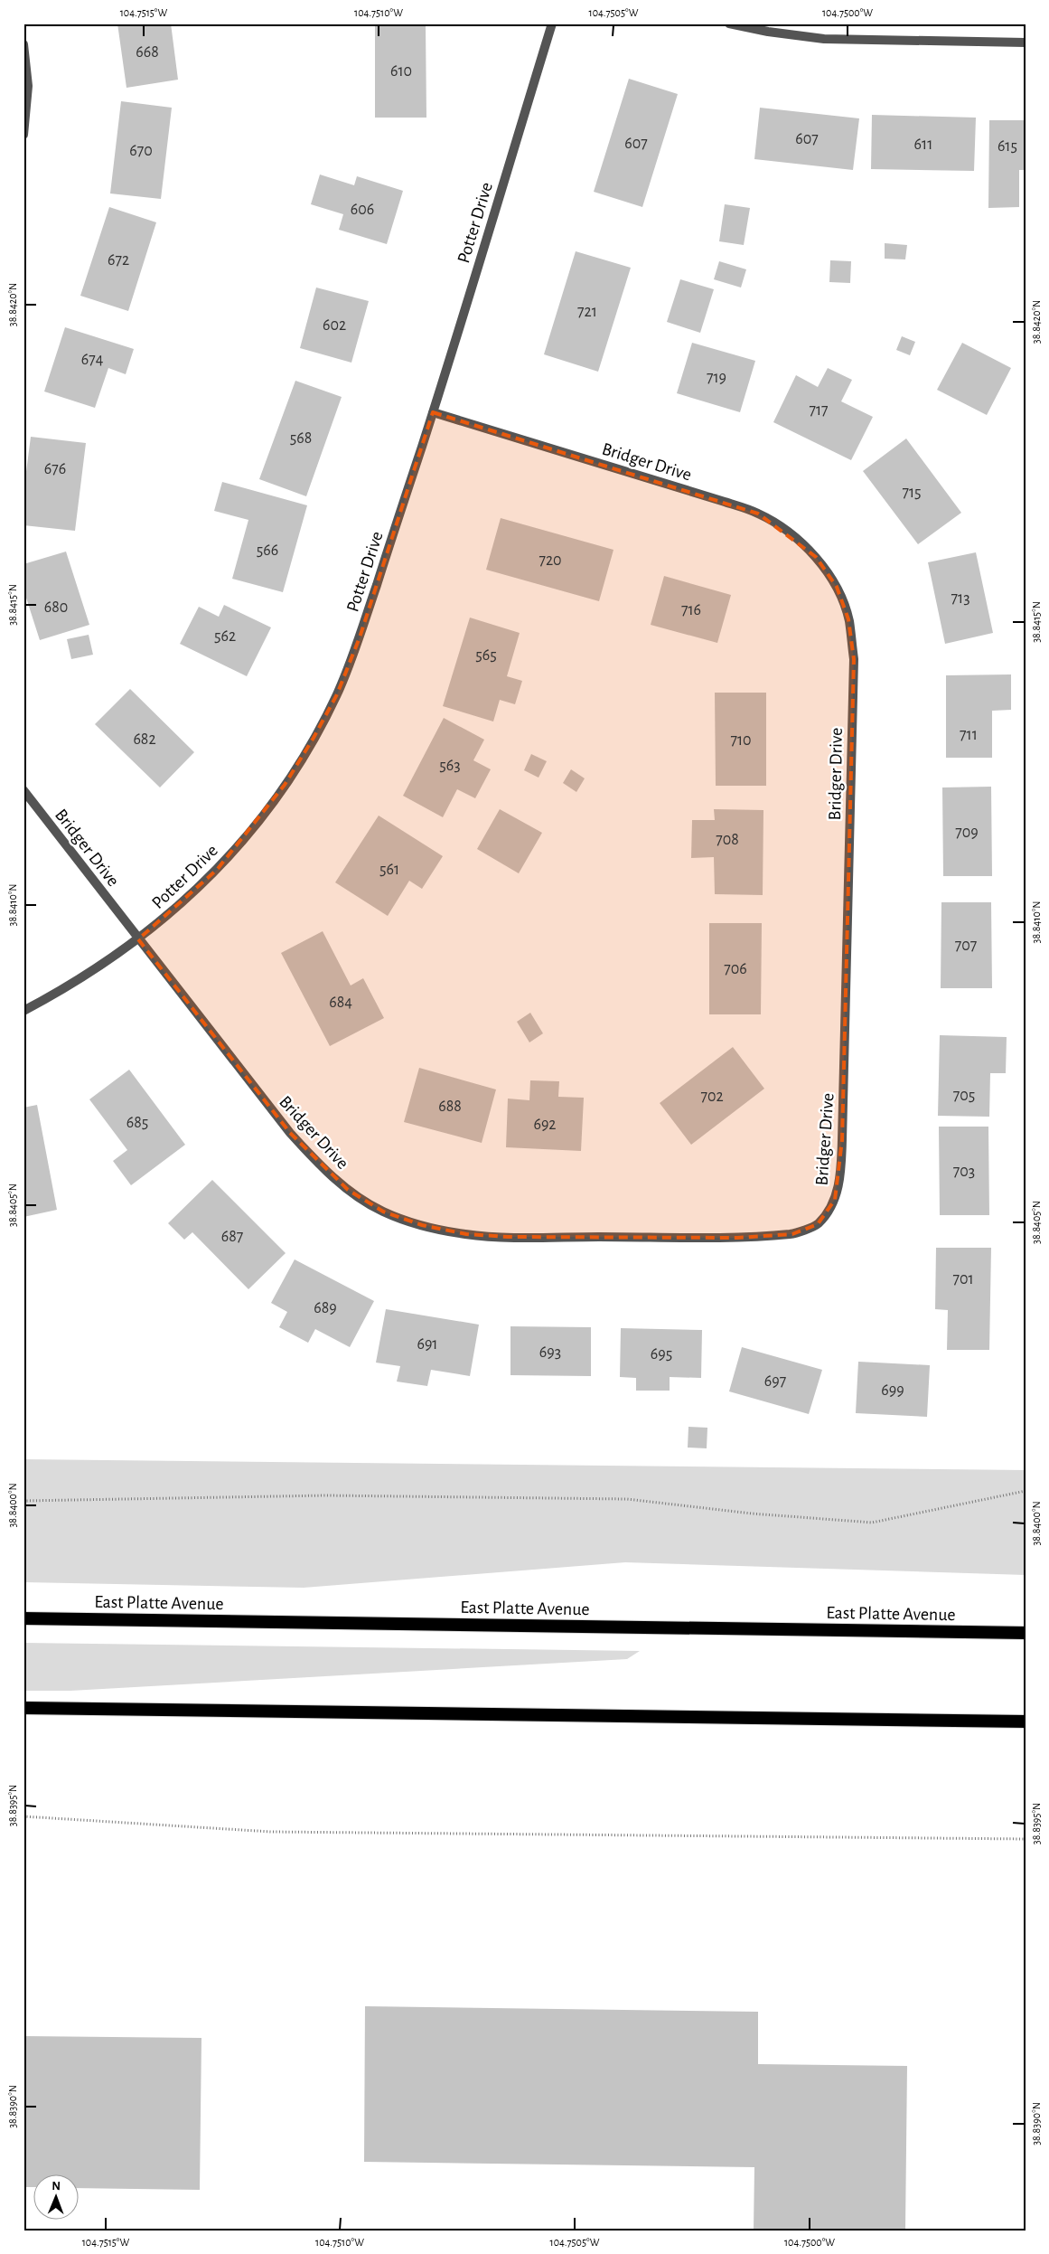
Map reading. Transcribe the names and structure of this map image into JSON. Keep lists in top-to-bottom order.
{
  "streets": {
    "highway": ["East Platte Avenue"],
    "street": ["Potter Drive", "Bridger Drive"]
  },
  "crossings": [
    ["Potter Drive", "Bridger Drive"]
  ],
  "house_numbers": [
    "668",
    "610",
    "607",
    "607",
    "611",
    "615",
    "670",
    "606",
    "672",
    "721",
    "602",
    "674",
    "719",
    "717",
    "568",
    "676",
    "715",
    "566",
    "720",
    "713",
    "680",
    "716",
    "562",
    "565",
    "711",
    "682",
    "710",
    "563",
    "709",
    "708",
    "561",
    "707",
    "706",
    "684",
    "705",
    "702",
    "688",
    "685",
    "692",
    "703",
    "687",
    "701",
    "689",
    "691",
    "693",
    "695",
    "697",
    "699"
  ],
  "north": "top",
  "coordinates": [
    "104.7515°W",
    "104.7510°W",
    "104.7505°W",
    "104.7500°W",
    "38.8420°N",
    "38.8415°N",
    "38.8410°N",
    "38.8405°N",
    "38.8400°N",
    "38.8395°N",
    "38.8390°N"
  ]
}
